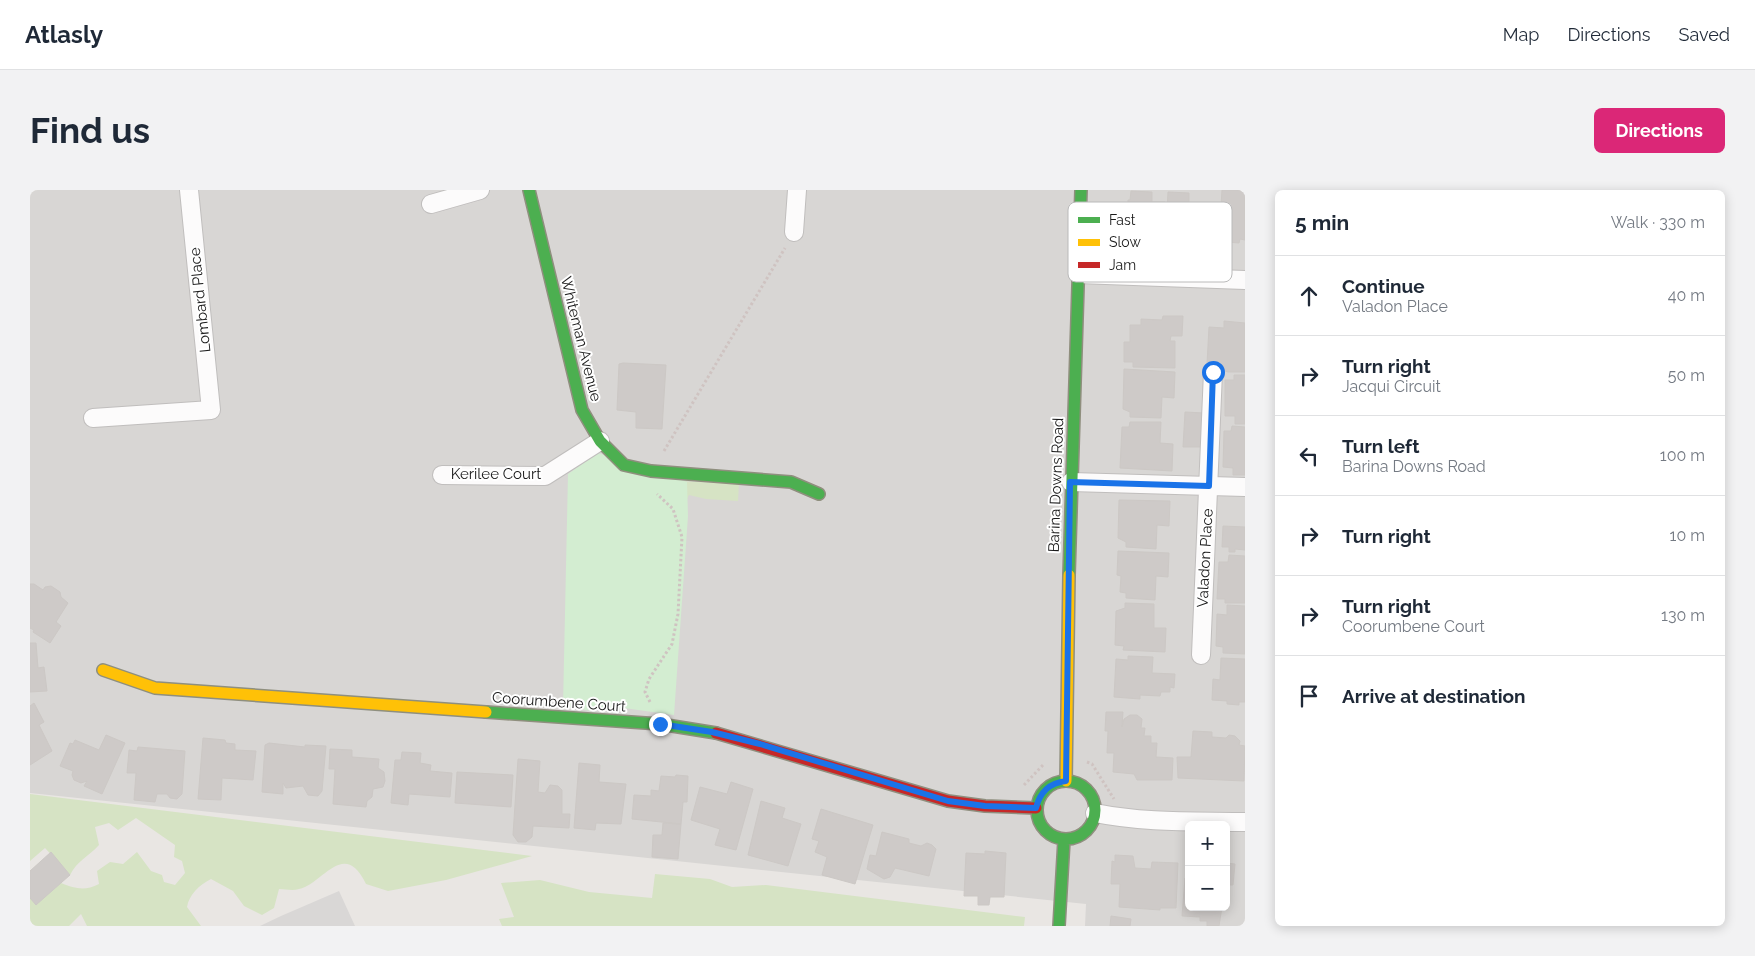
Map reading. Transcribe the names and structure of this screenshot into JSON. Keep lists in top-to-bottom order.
{
  "streets": {
    "street": [
      "Lombard Place",
      "Whiteman Avenue",
      "Kerilee Court",
      "Barina Downs Road",
      "Valadon Place",
      "Coorumbene Court"
    ]
  },
  "crossings": [
    ["Whiteman Avenue", "Kerilee Court"],
    ["Barina Downs Road", "Coorumbene Court"]
  ],
  "legend": ["Fast", "Slow", "Jam"],
  "page": {
    "header": "Atlasly",
    "nav": ["Map", "Directions", "Saved"],
    "buttons": "Directions",
    "title": "Find us",
    "heading": ["5 min", "Walk · 330 m"],
    "list": [
      ["Continue", "Valadon Place", "40 m"],
      ["Turn right", "Jacqui Circuit", "50 m"],
      ["Turn left", "Barina Downs Road", "100 m"],
      ["Turn right", "10 m"],
      ["Turn right", "Coorumbene Court", "130 m"],
      "Arrive at destination"
    ],
    "map_buttons": ["+", "−"]
  }
}
